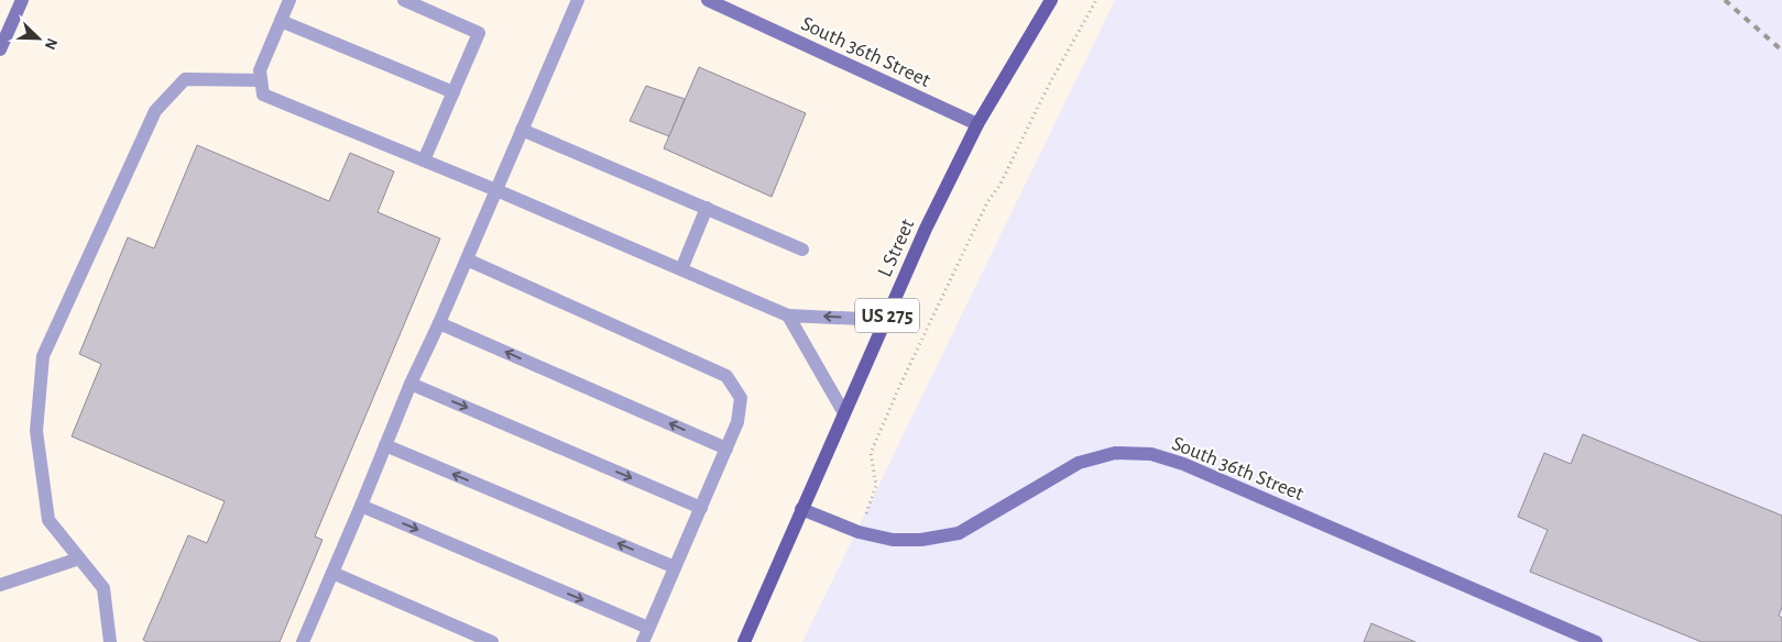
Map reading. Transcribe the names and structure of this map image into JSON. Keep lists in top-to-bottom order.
{
  "streets": {
    "main road": ["L Street", "US 275"],
    "street": ["South 36th Street"]
  },
  "crossings": [
    ["South 36th Street", "L Street"]
  ],
  "north": "bottom right"
}
